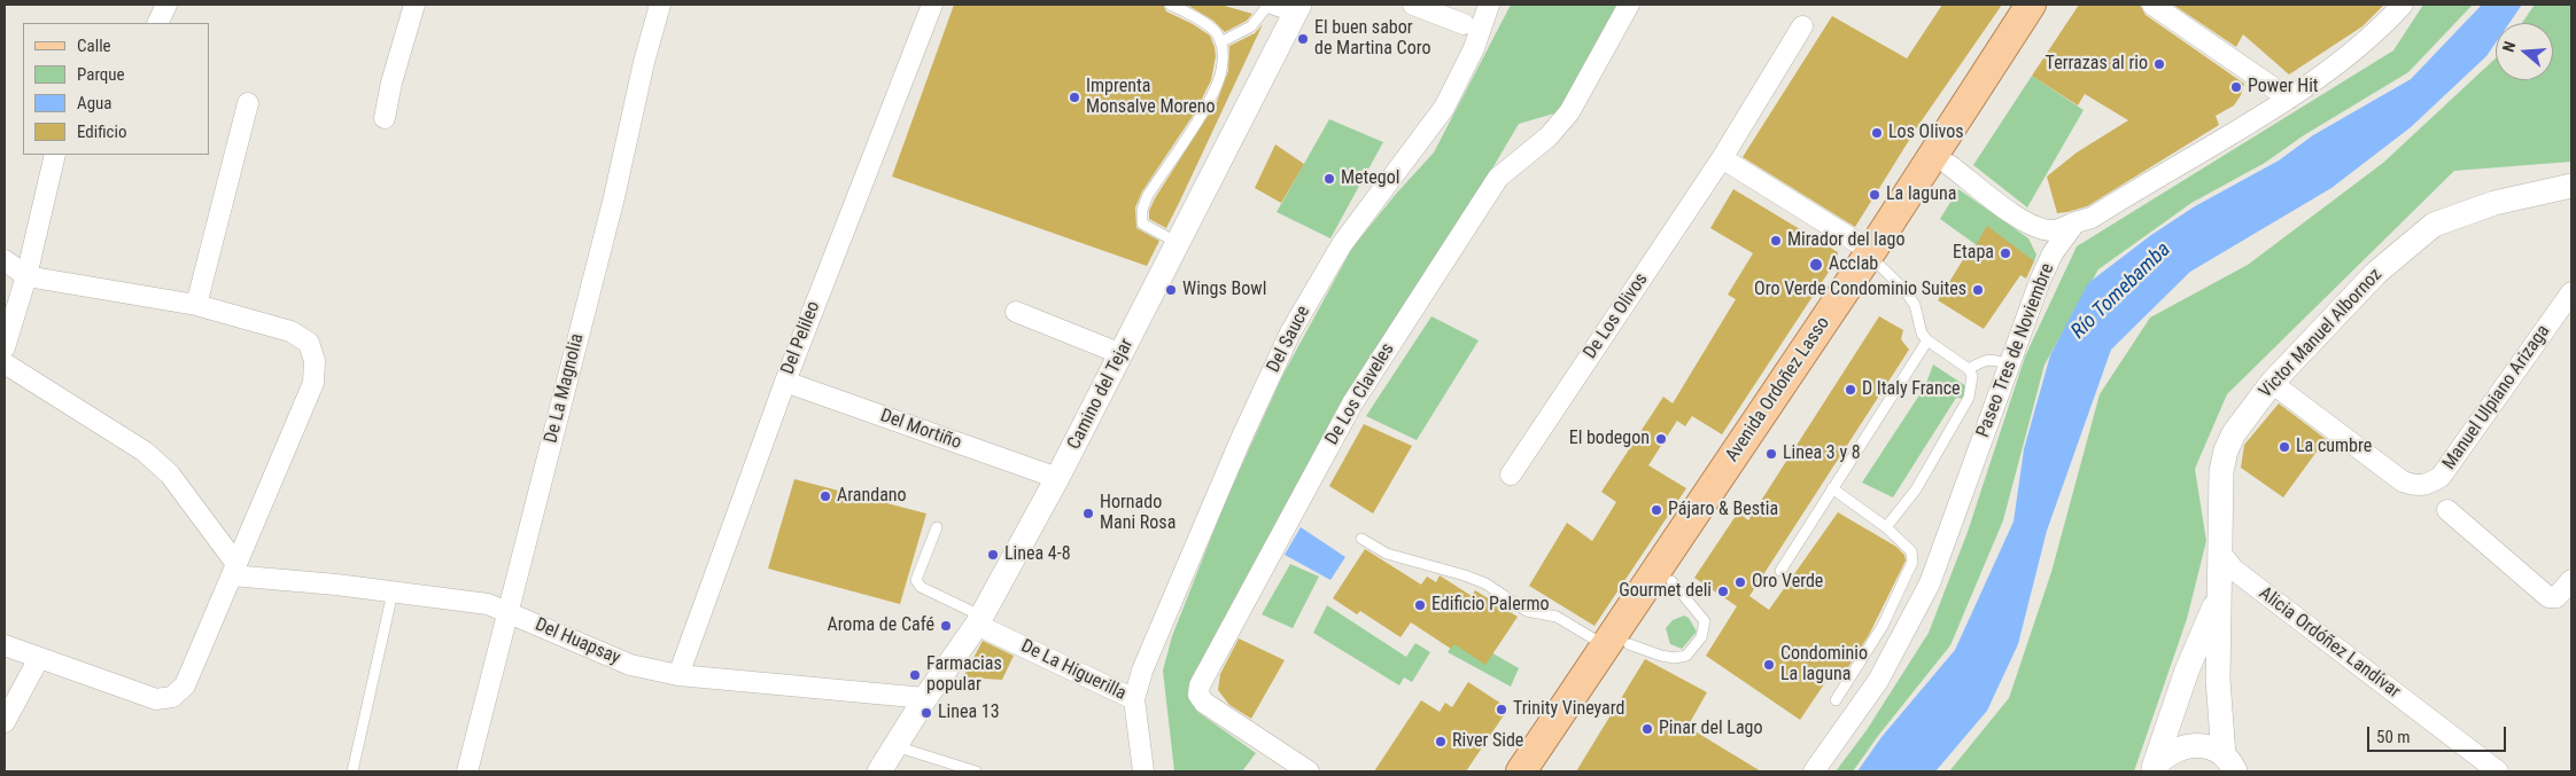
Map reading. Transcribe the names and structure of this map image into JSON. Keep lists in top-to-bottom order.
{
  "streets": {
    "main road": ["Avenida Ordoñez Lasso"],
    "street": [
      "De Los Olivos",
      "Victor Manuel Albornoz",
      "Del Pelileo",
      "Del Sauce",
      "Paseo Tres de Noviembre",
      "De La Magnolia",
      "Camino del Tejar",
      "De Los Claveles",
      "Manuel Ulpiano Arizaga",
      "Del Mortiño",
      "Del Huapsay",
      "Alicia Ordóñez Landívar",
      "De La Higuerilla"
    ]
  },
  "crossings": [
    ["Victor Manuel Albornoz", "Manuel Ulpiano Arizaga"],
    ["Victor Manuel Albornoz", "Alicia Ordóñez Landívar"],
    ["Del Pelileo", "Del Mortiño"],
    ["Del Pelileo", "Del Huapsay"],
    ["Del Sauce", "De La Higuerilla"],
    ["De La Magnolia", "Del Huapsay"],
    ["Camino del Tejar", "Del Mortiño"],
    ["Camino del Tejar", "Del Huapsay"],
    ["Camino del Tejar", "De La Higuerilla"]
  ],
  "water": ["Río Tomebamba"],
  "places": [
    "El buen sabor de Martina Coro",
    "Terrazas al rio",
    "Power Hit",
    "Imprenta Monsalve Moreno",
    "Los Olivos",
    "Metegol",
    "La laguna",
    "Mirador del lago",
    "Etapa",
    "Acclab",
    "Wings Bowl",
    "Oro Verde Condominio Suites",
    "D Italy France",
    "El bodegon",
    "La cumbre",
    "Linea 3 y 8",
    "Arandano",
    "Pájaro & Bestia",
    "Hornado Mani Rosa",
    "Linea 4-8",
    "Oro Verde",
    "Gourmet deli",
    "Edificio Palermo",
    "Aroma de Café",
    "Condominio La laguna",
    "Farmacias popular",
    "Trinity Vineyard",
    "Linea 13",
    "Pinar del Lago",
    "River Side"
  ],
  "legend": [
    "Calle",
    "Parque",
    "Agua",
    "Edificio"
  ],
  "scale_bar": "50 m",
  "north": "left"
}
